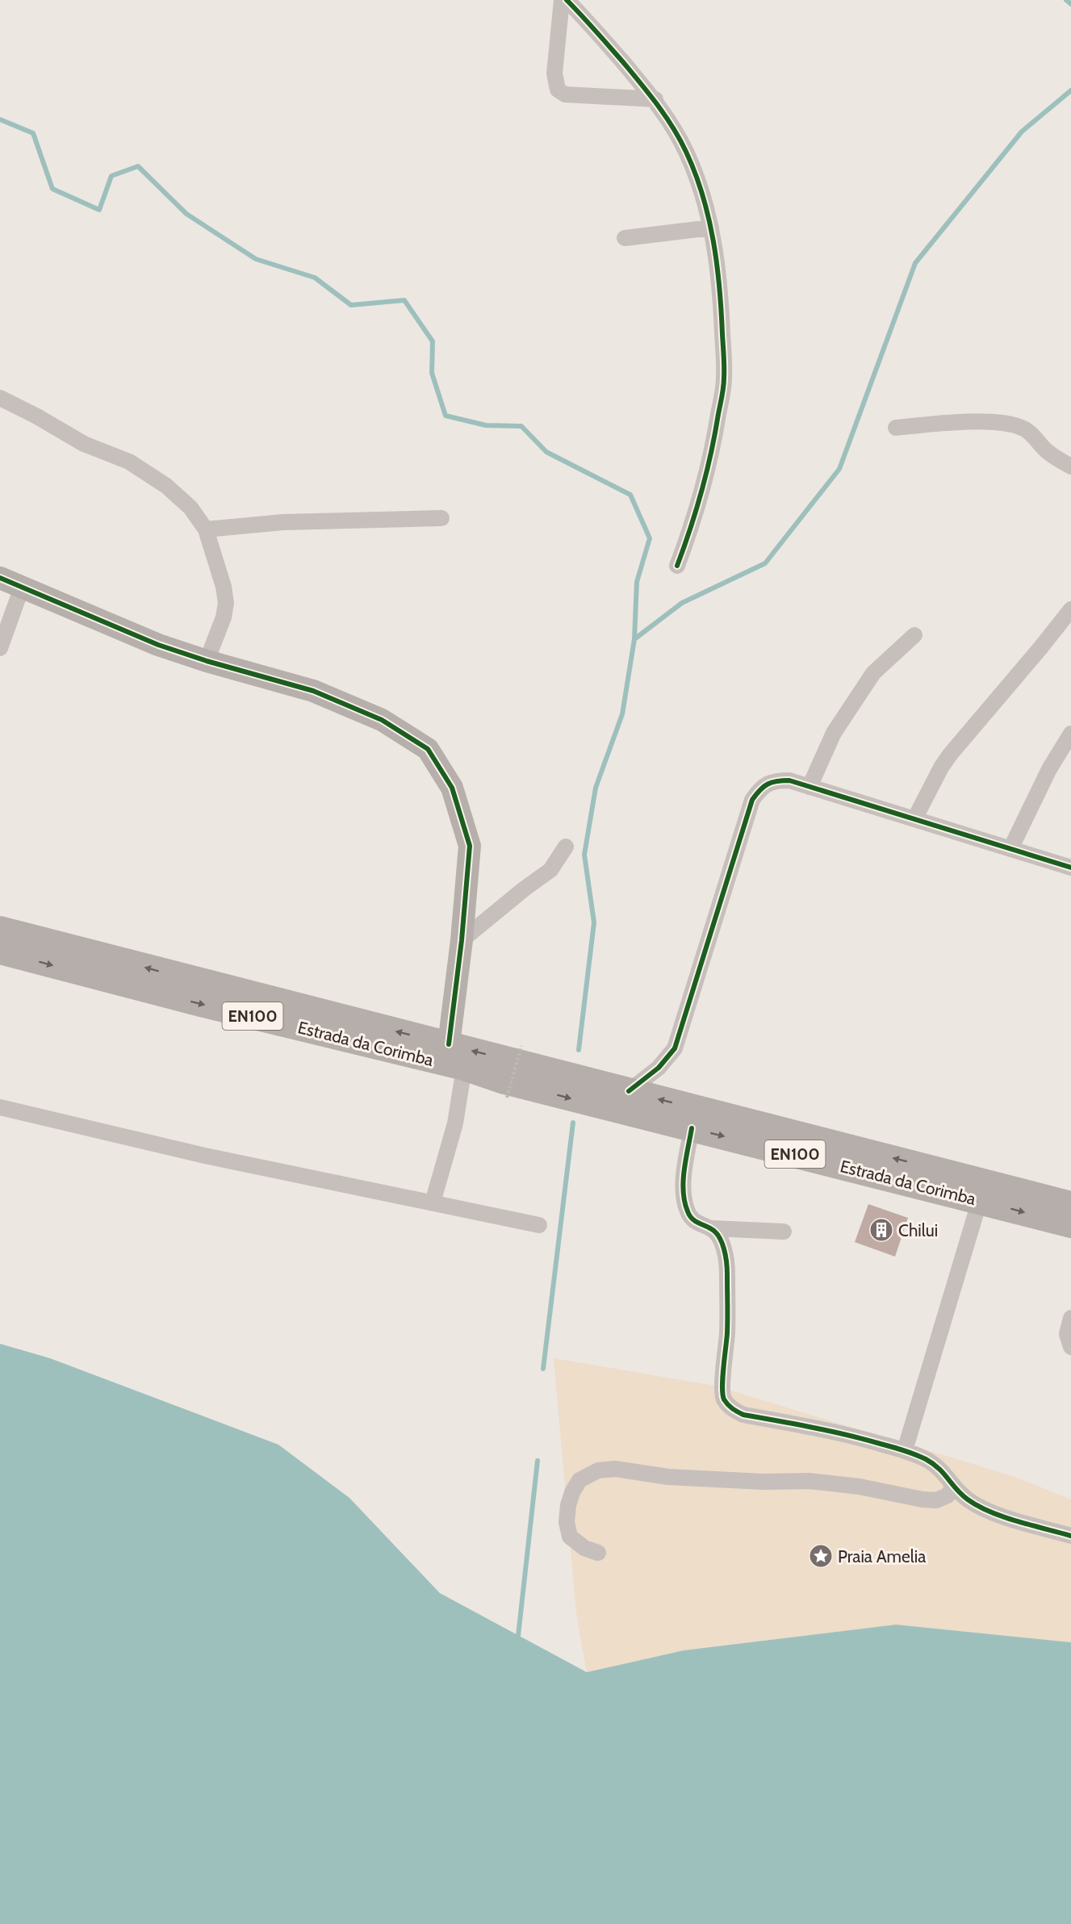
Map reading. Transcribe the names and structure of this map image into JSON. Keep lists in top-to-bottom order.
{
  "streets": {
    "main road": ["EN100", "Estrada da Corimba"]
  },
  "crossings": [
    ["EN100", "Estrada da Corimba"]
  ],
  "places": {
    "building": ["Chilui"],
    "place": ["Praia Amelia"]
  }
}
